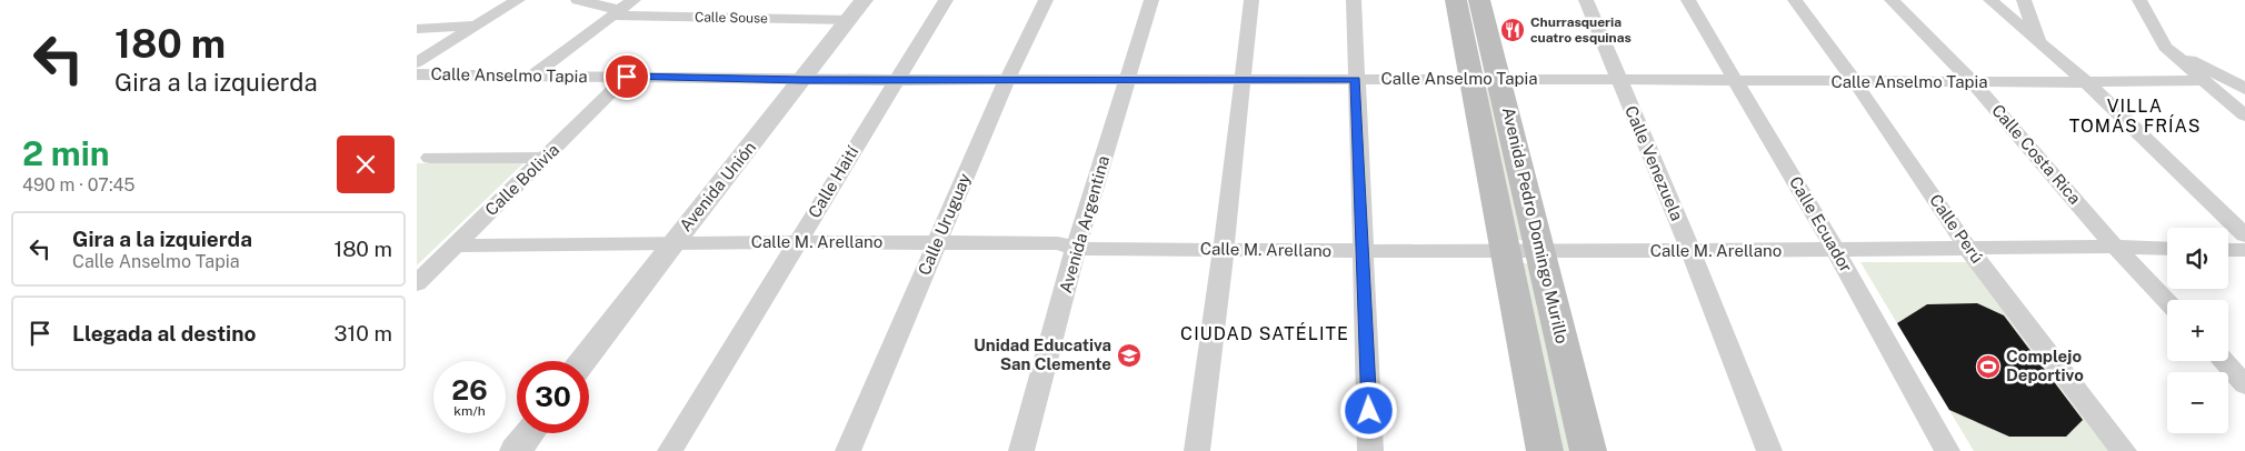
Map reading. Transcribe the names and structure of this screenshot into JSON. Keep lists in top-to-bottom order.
{
  "streets": {
    "main road": ["Avenida Pedro Domingo Murillo"],
    "street": [
      "Calle Souse",
      "Calle Anselmo Tapia",
      "Calle Costa Rica",
      "Calle Venezuela",
      "Calle Bolivia",
      "Calle Haití",
      "Avenida Unión",
      "Calle Uruguay",
      "Avenida Argentina",
      "Calle Ecuador",
      "Calle Perú",
      "Calle M. Arellano"
    ]
  },
  "crossings": [
    ["Calle Souse", "Avenida Unión"],
    ["Calle Anselmo Tapia", "Calle Costa Rica"],
    ["Calle Anselmo Tapia", "Calle Venezuela"],
    ["Calle Anselmo Tapia", "Calle Bolivia"],
    ["Calle Anselmo Tapia", "Calle Haití"],
    ["Calle Anselmo Tapia", "Avenida Unión"],
    ["Calle Anselmo Tapia", "Calle Uruguay"],
    ["Calle Anselmo Tapia", "Avenida Argentina"],
    ["Calle Anselmo Tapia", "Calle Ecuador"],
    ["Calle Anselmo Tapia", "Avenida Pedro Domingo Murillo"],
    ["Calle Anselmo Tapia", "Calle Perú"],
    ["Calle Costa Rica", "Calle M. Arellano"],
    ["Calle Venezuela", "Calle M. Arellano"],
    ["Calle Bolivia", "Calle M. Arellano"],
    ["Calle Haití", "Calle M. Arellano"],
    ["Avenida Unión", "Calle M. Arellano"],
    ["Calle Uruguay", "Calle M. Arellano"],
    ["Avenida Argentina", "Calle M. Arellano"],
    ["Calle Ecuador", "Calle M. Arellano"],
    ["Avenida Pedro Domingo Murillo", "Calle M. Arellano"],
    ["Calle Perú", "Calle M. Arellano"]
  ],
  "districts": ["VILLA TOMÁS FRÍAS", "CIUDAD SATÉLITE"],
  "places": {
    "restaurant": ["Churrasqueria cuatro esquinas"],
    "school or university": ["Unidad Educativa San Clemente"],
    "sports": ["Complejo Deportivo"]
  },
  "page": {
    "turn": ["180 m", "Gira a la izquierda"],
    "heading": ["2 min", "490 m · 07:45"],
    "list": [
      {
        "name": "Gira a la izquierda",
        "note": "Calle Anselmo Tapia",
        "value": "180 m"
      },
      {
        "name": "Llegada al destino",
        "value": "310 m"
      }
    ],
    "map_buttons": ["+", "−"],
    "speed": "26 km/h",
    "limit": "30"
  }
}
